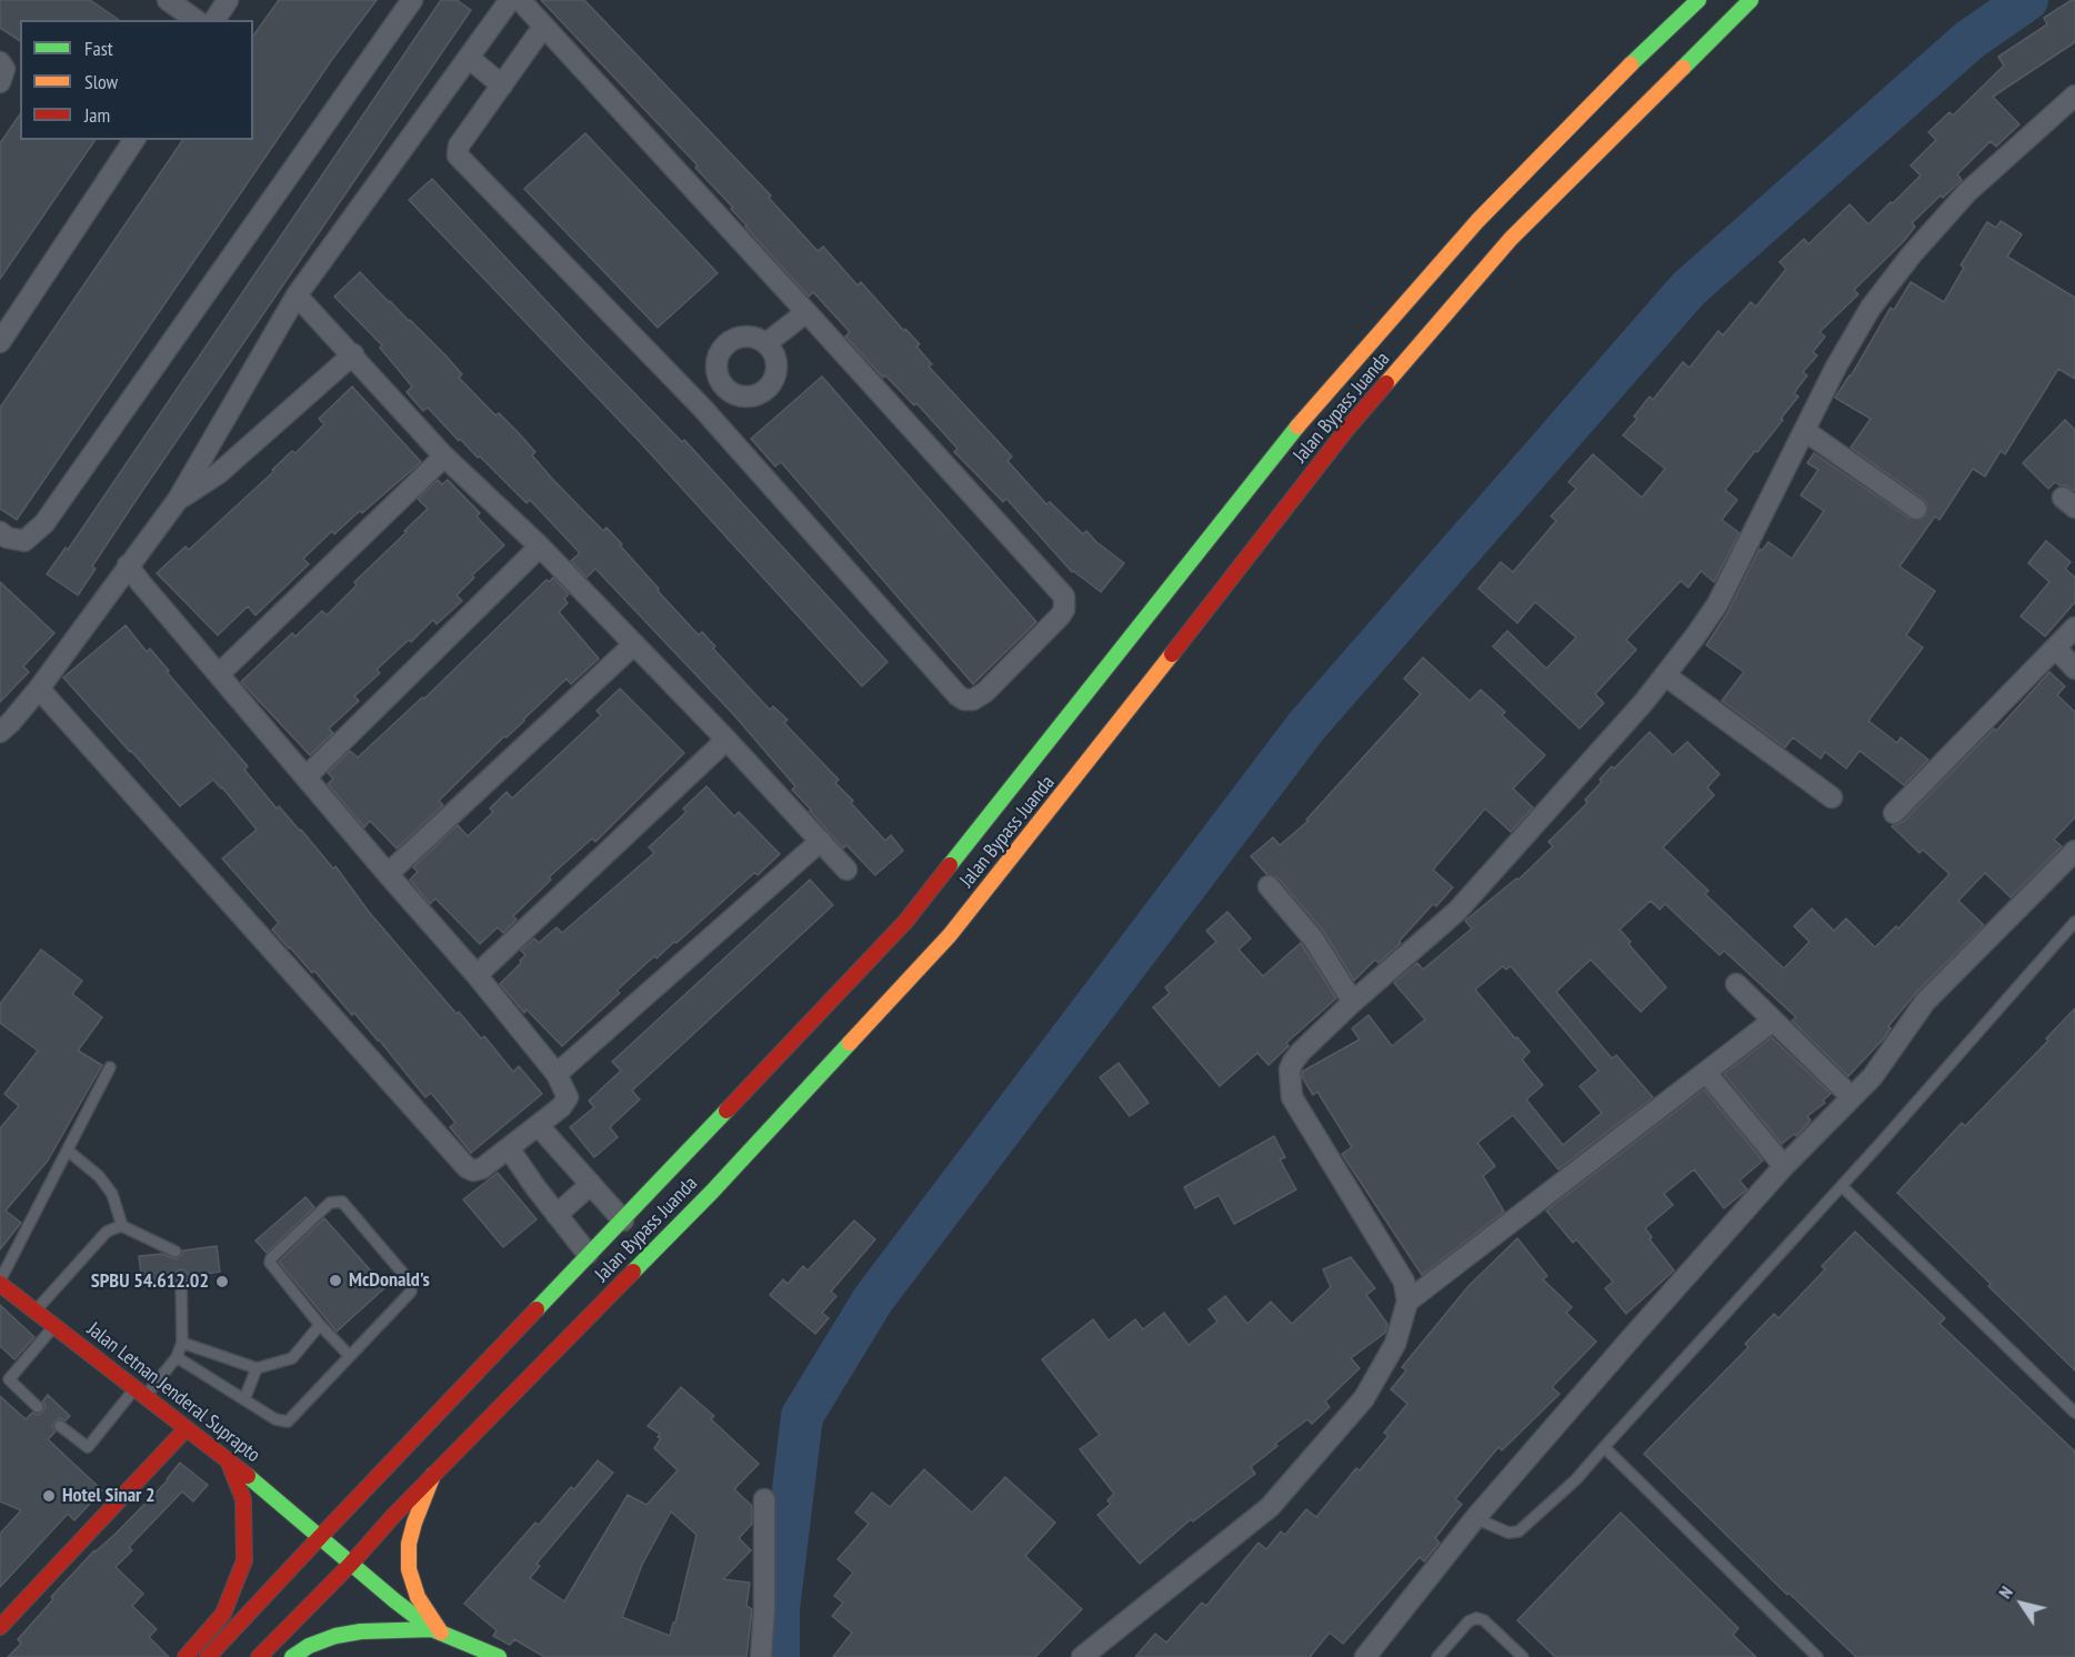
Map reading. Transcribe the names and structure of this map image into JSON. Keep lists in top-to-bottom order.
{
  "streets": {
    "main road": ["Jalan Bypass Juanda", "Jalan Letnan Jenderal Suprapto"]
  },
  "crossings": [
    ["Jalan Bypass Juanda", "Jalan Letnan Jenderal Suprapto"]
  ],
  "places": ["McDonald's", "SPBU 54.612.02", "Hotel Sinar 2"],
  "legend": ["Fast", "Slow", "Jam"],
  "north": "top left"
}
